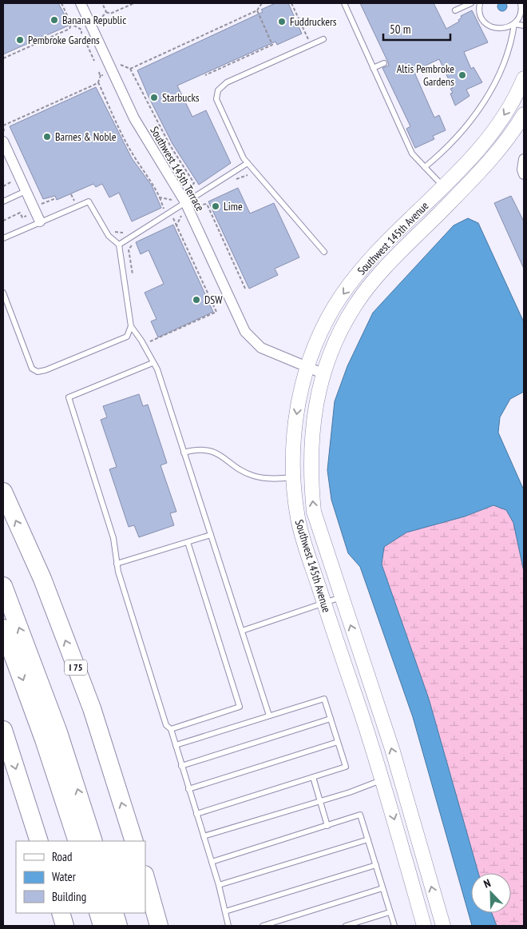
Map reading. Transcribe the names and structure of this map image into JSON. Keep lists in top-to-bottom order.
{
  "streets": {
    "highway": ["I 75"],
    "street": ["Southwest 145th Terrace", "Southwest 145th Avenue"]
  },
  "crossings": [
    ["Southwest 145th Terrace", "Southwest 145th Avenue"]
  ],
  "places": [
    "Banana Republic",
    "Fuddruckers",
    "Pembroke Gardens",
    "Altis Pembroke Gardens",
    "Starbucks",
    "Barnes & Noble",
    "Lime",
    "DSW"
  ],
  "legend": ["Road", "Water", "Building"],
  "scale_bar": "50 m",
  "north": "top left"
}
